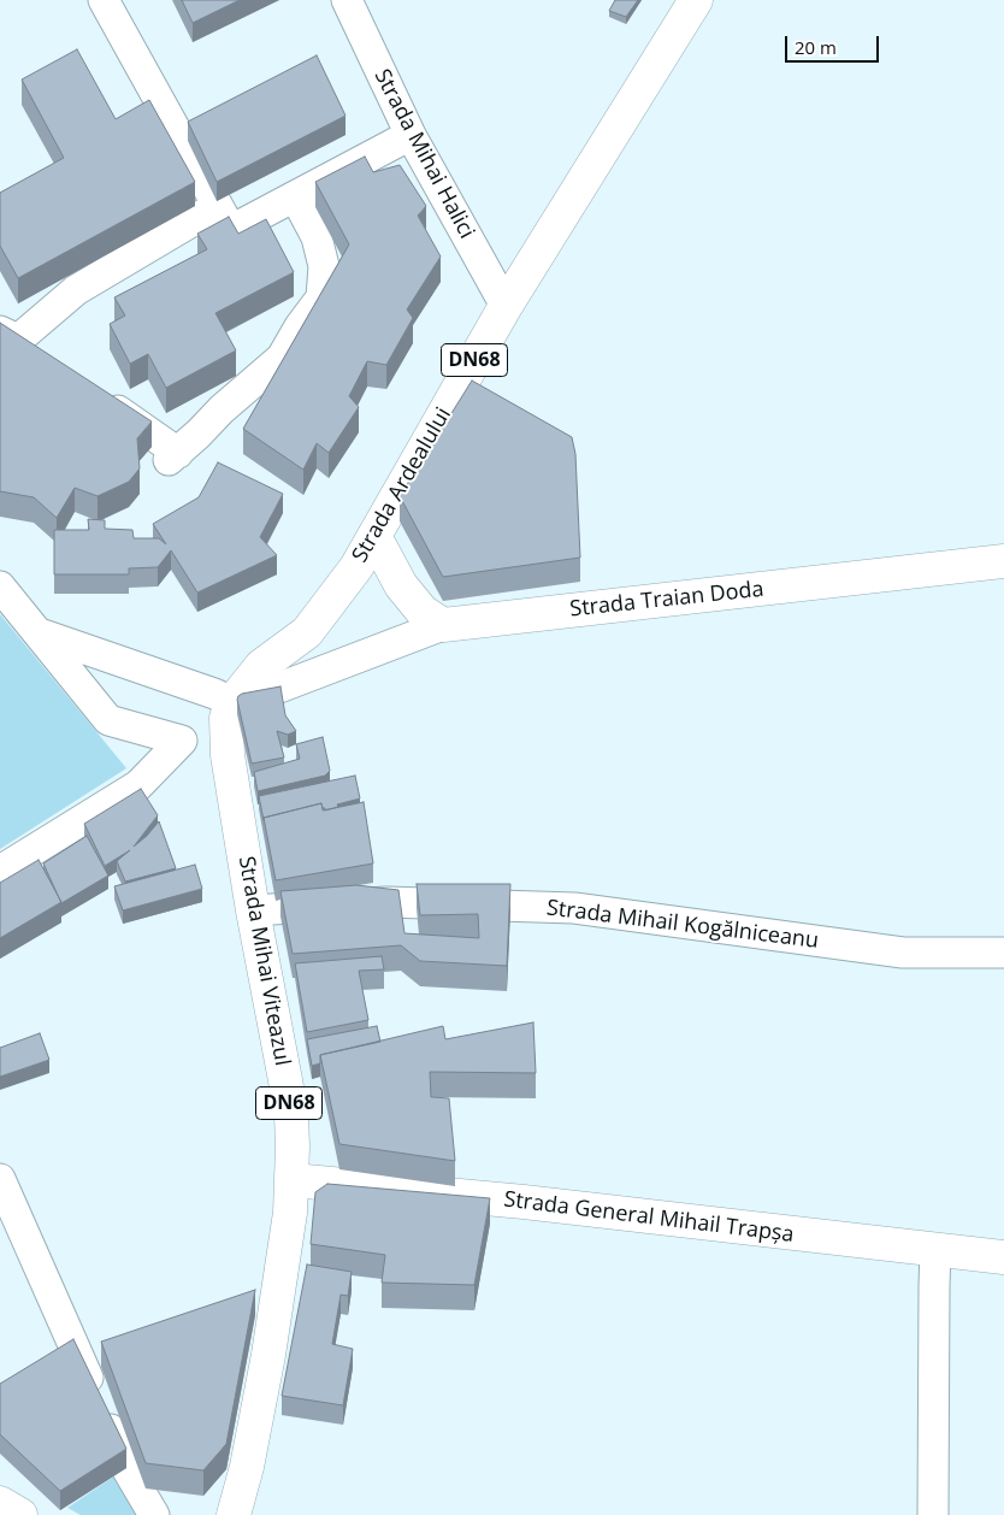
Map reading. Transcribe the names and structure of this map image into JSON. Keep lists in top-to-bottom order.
{
  "streets": {
    "main road": [
      "DN68",
      "Strada Ardealului",
      "Strada Traian Doda",
      "Strada Mihai Viteazul",
      "Strada General Mihail Trapșa"
    ],
    "street": ["Strada Mihai Halici", "Strada Mihail Kogălniceanu"]
  },
  "crossings": [
    ["Strada Mihai Halici", "Strada Ardealului"],
    ["Strada Ardealului", "Strada Mihai Viteazul"],
    ["Strada Mihail Kogălniceanu", "Strada Mihai Viteazul"],
    ["Strada Mihai Viteazul", "Strada General Mihail Trapșa"]
  ],
  "scale_bar": "20 m"
}
